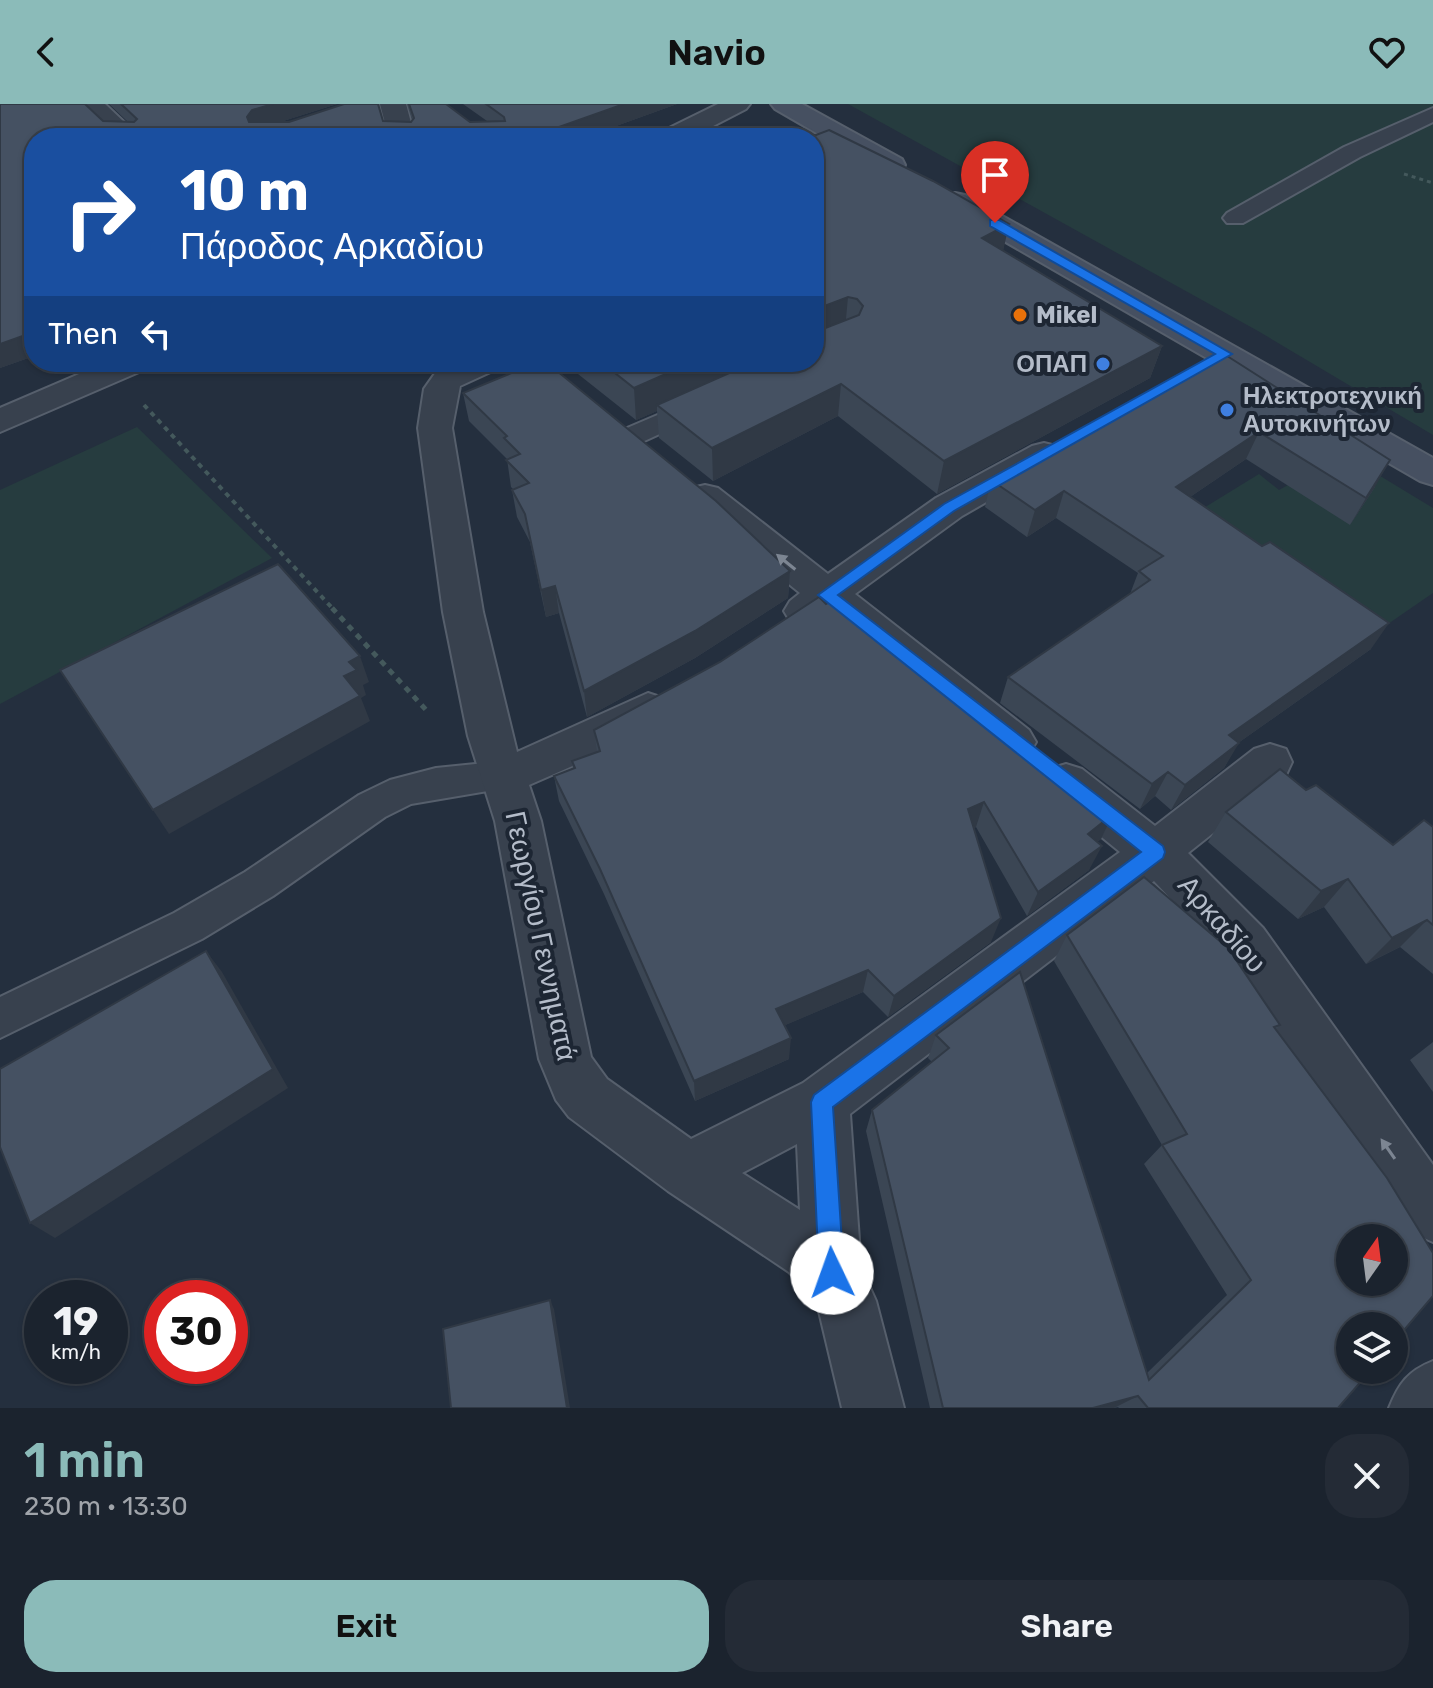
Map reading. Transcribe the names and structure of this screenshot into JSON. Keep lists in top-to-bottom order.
{
  "streets": {
    "street": ["Αρκαδίου", "Γεωργίου Γεννηματά"]
  },
  "one_way": ["Αρκαδίου"],
  "places": ["Mikel", "ΟΠΑΠ", "Ηλεκτροτεχνική Αυτοκινήτων"],
  "north": "top",
  "page": {
    "header": "Navio",
    "turn": ["10 m", "Πάροδος Αρκαδίου"],
    "then": "Then",
    "speed": "19 km/h",
    "limit": "30",
    "heading": ["1 min", "230 m · 13:30"],
    "buttons": ["Exit", "Share"]
  }
}
